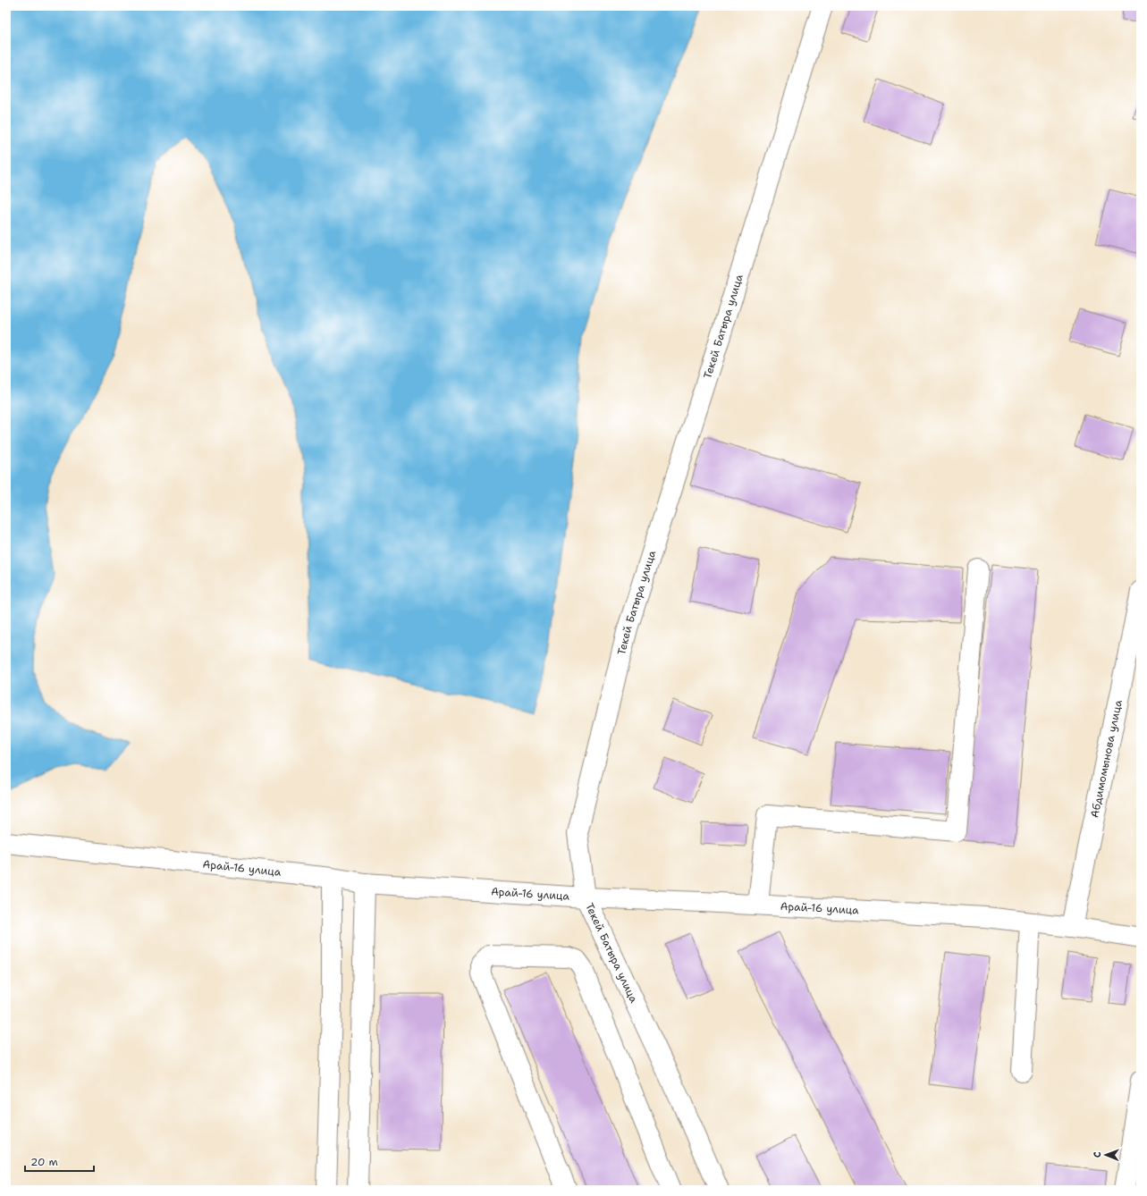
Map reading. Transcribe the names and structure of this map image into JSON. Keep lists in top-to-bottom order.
{
  "streets": {
    "street": ["Текей Батыра улица", "Абдимомынова улица", "Арай-16 улица"]
  },
  "crossings": [
    ["Текей Батыра улица", "Арай-16 улица"],
    ["Абдимомынова улица", "Арай-16 улица"]
  ],
  "scale_bar": "20 m",
  "north": "left"
}
